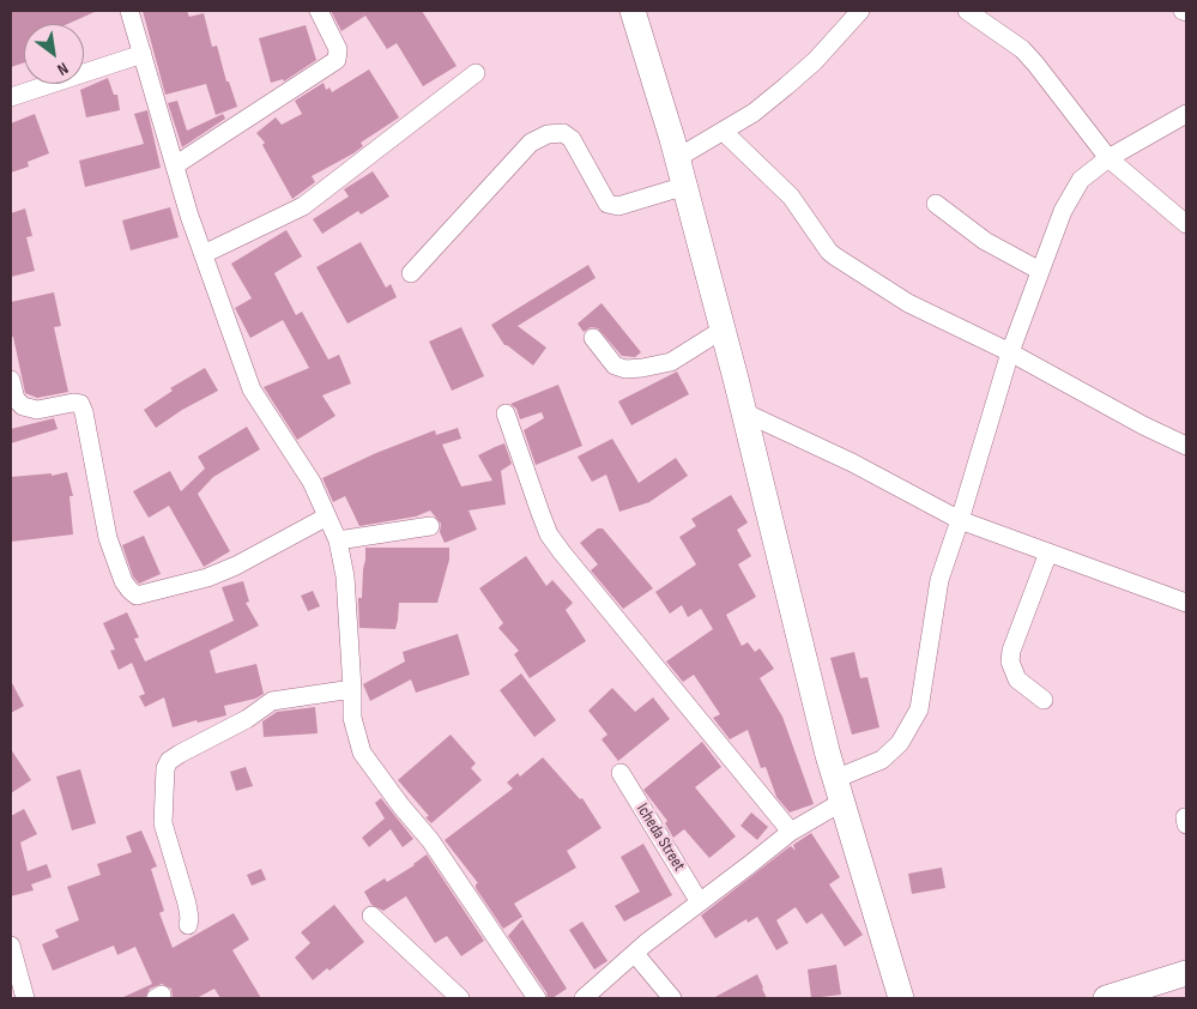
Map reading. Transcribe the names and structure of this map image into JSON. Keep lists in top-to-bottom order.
{
  "streets": {
    "street": ["Icheda Street"]
  },
  "north": "bottom right"
}
